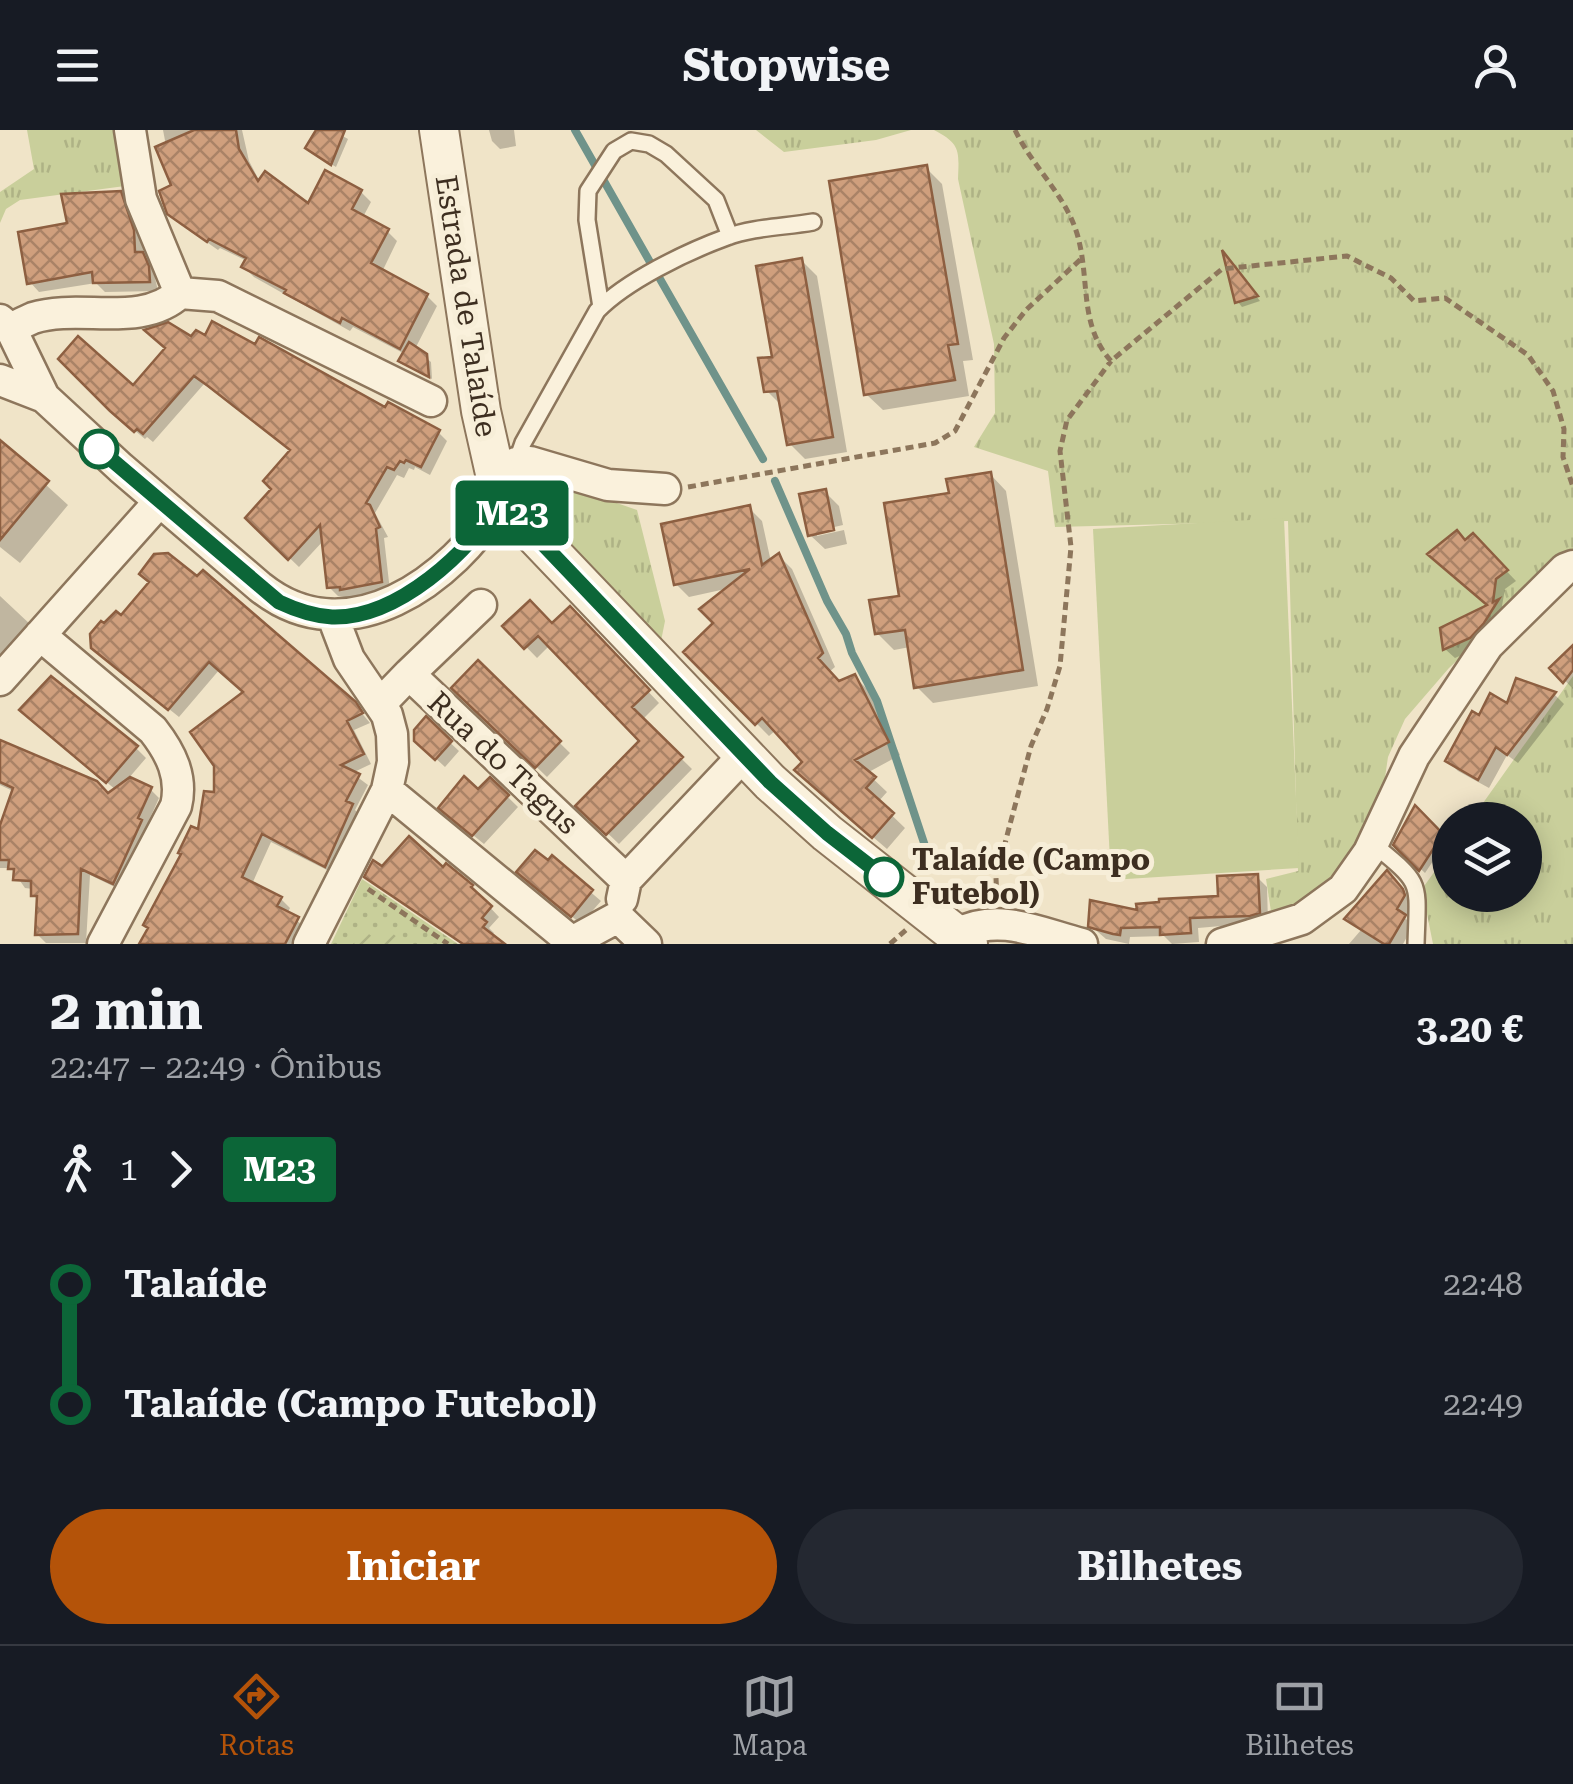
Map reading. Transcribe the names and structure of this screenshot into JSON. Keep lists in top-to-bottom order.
{
  "streets": {
    "street": ["Estrada de Talaíde", "Rua do Tagus"]
  },
  "places": ["Talaíde (Campo Futebol)"],
  "lines": ["bus line M23"],
  "page": {
    "header": "Stopwise",
    "on_map": "M23",
    "heading": ["2 min", "22:47 – 22:49 · Ônibus", "3.20 €"],
    "legs": ["1", "M23"],
    "list": [
      {
        "name": "Talaíde",
        "value": "22:48"
      },
      {
        "name": "Talaíde (Campo Futebol)",
        "value": "22:49"
      }
    ],
    "buttons": ["Iniciar", "Bilhetes"],
    "tabs": ["Rotas", "Mapa", "Bilhetes"]
  }
}
